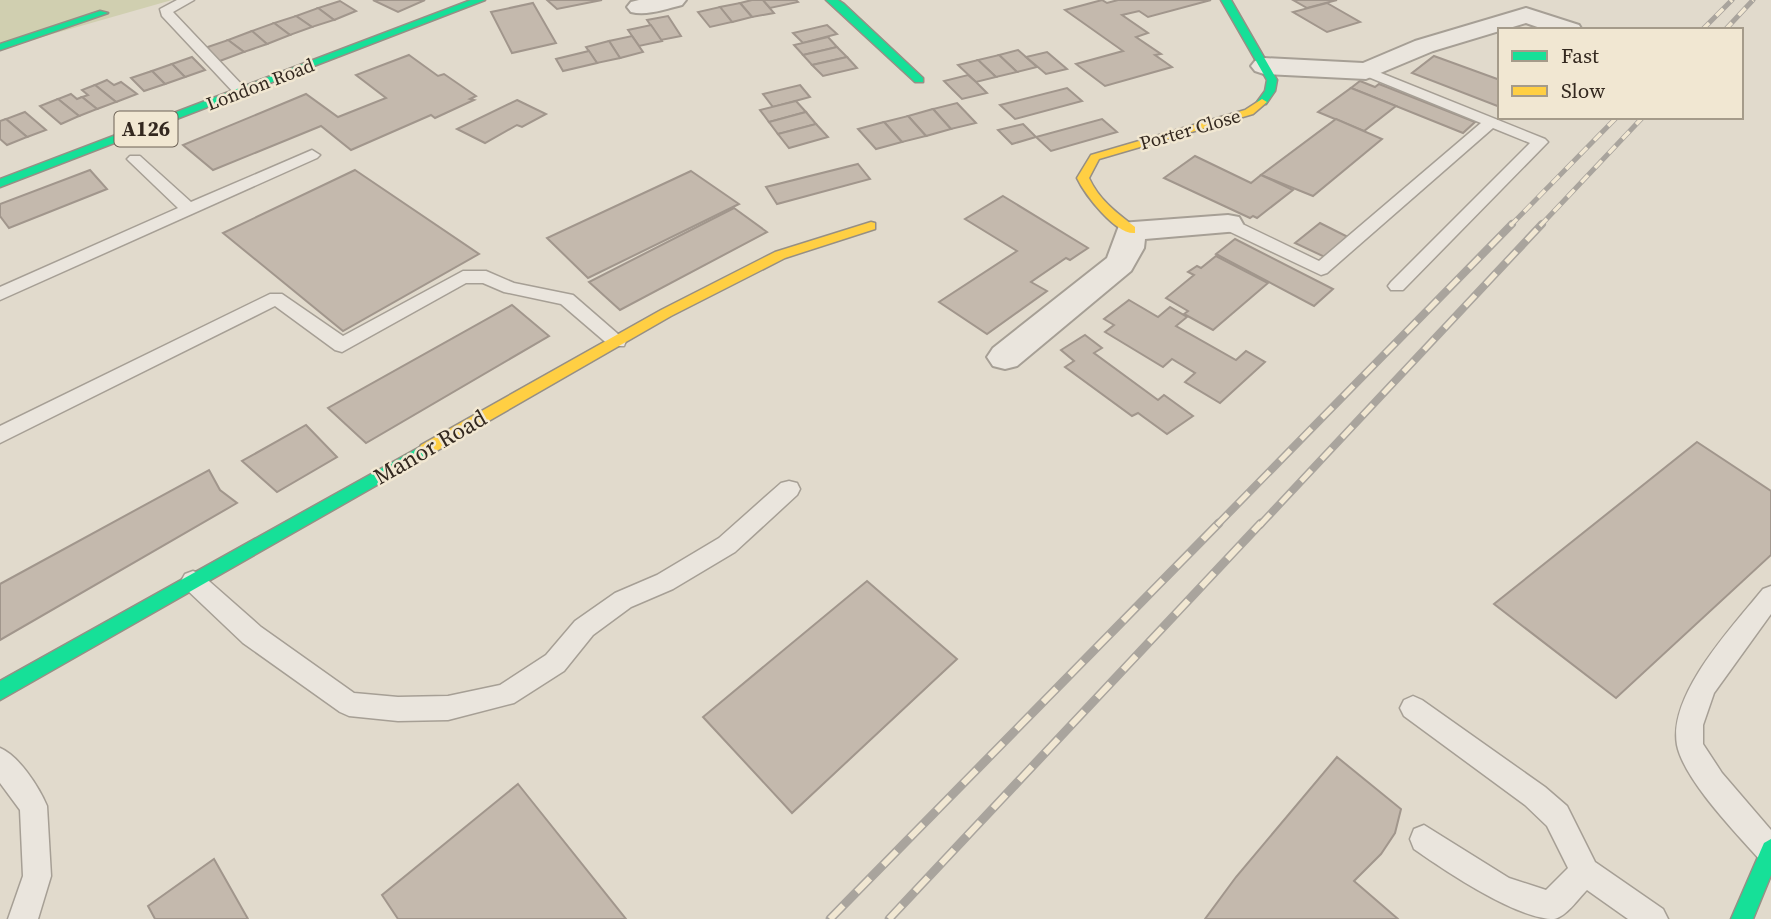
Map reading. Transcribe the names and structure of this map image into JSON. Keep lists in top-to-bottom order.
{
  "streets": {
    "street": [
      "London Road",
      "A126",
      "Porter Close",
      "Manor Road"
    ]
  },
  "legend": ["Fast", "Slow"]
}
